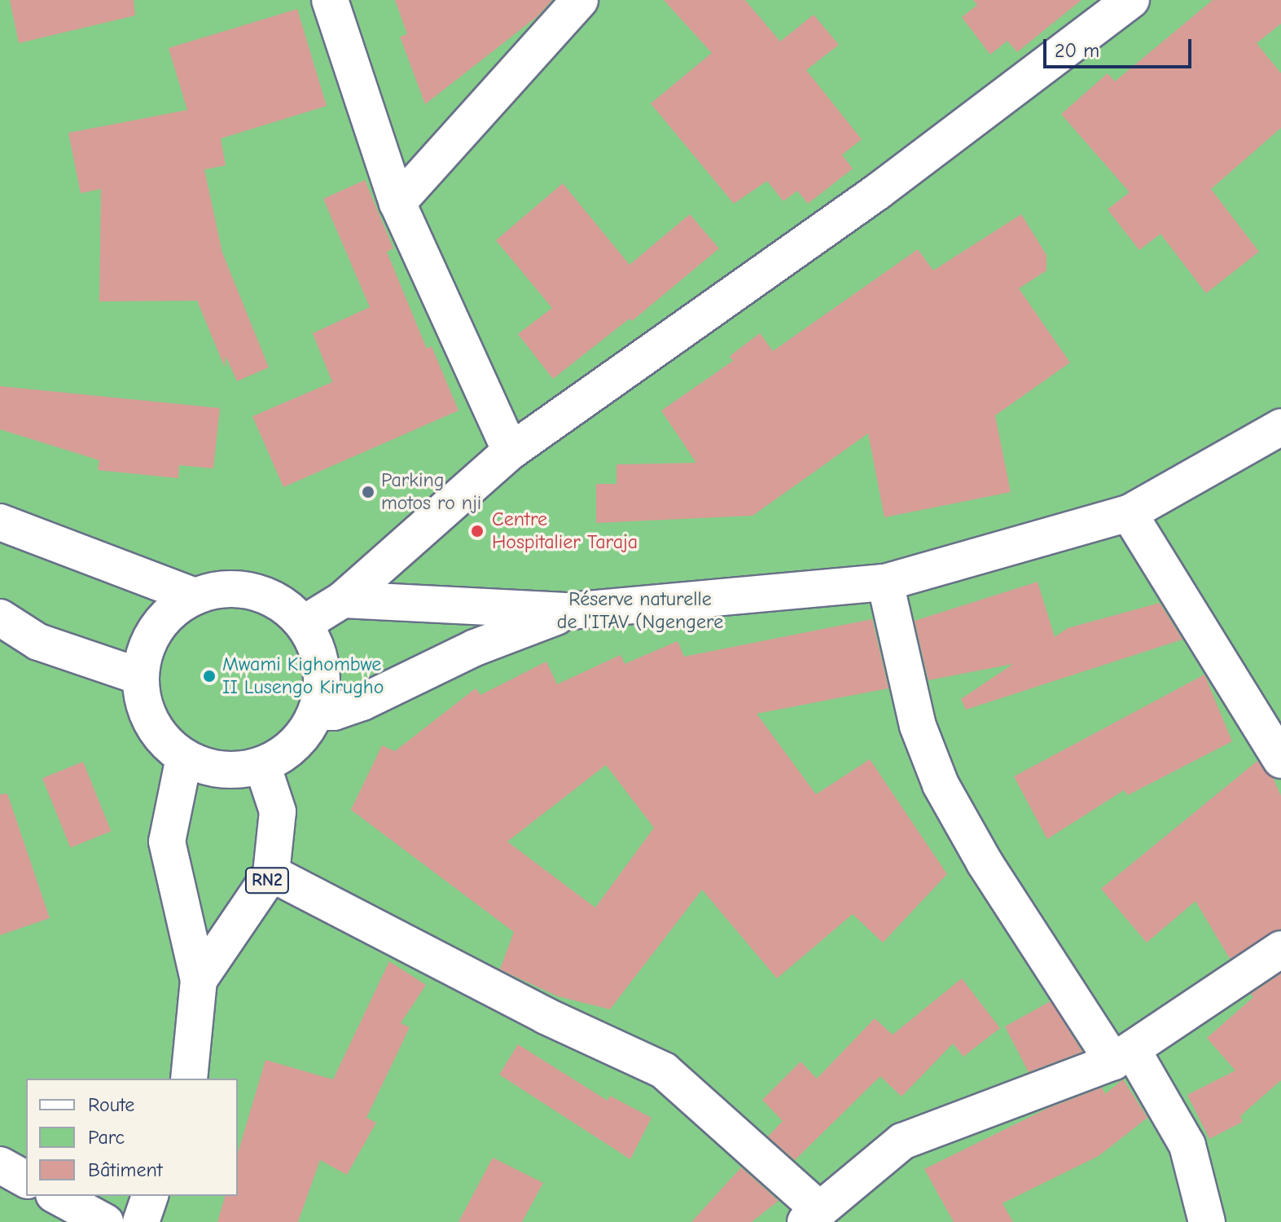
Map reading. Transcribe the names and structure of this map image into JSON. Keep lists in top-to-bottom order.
{
  "streets": {
    "main road": ["RN2"]
  },
  "parks": ["Réserve naturelle de l'ITAV (Ngengere"],
  "places": ["Parking motos ro nji", "Centre Hospitalier Taraja", "Mwami Kighombwe II Lusengo Kirugho"],
  "legend": ["Route", "Parc", "Bâtiment"],
  "scale_bar": "20 m"
}
